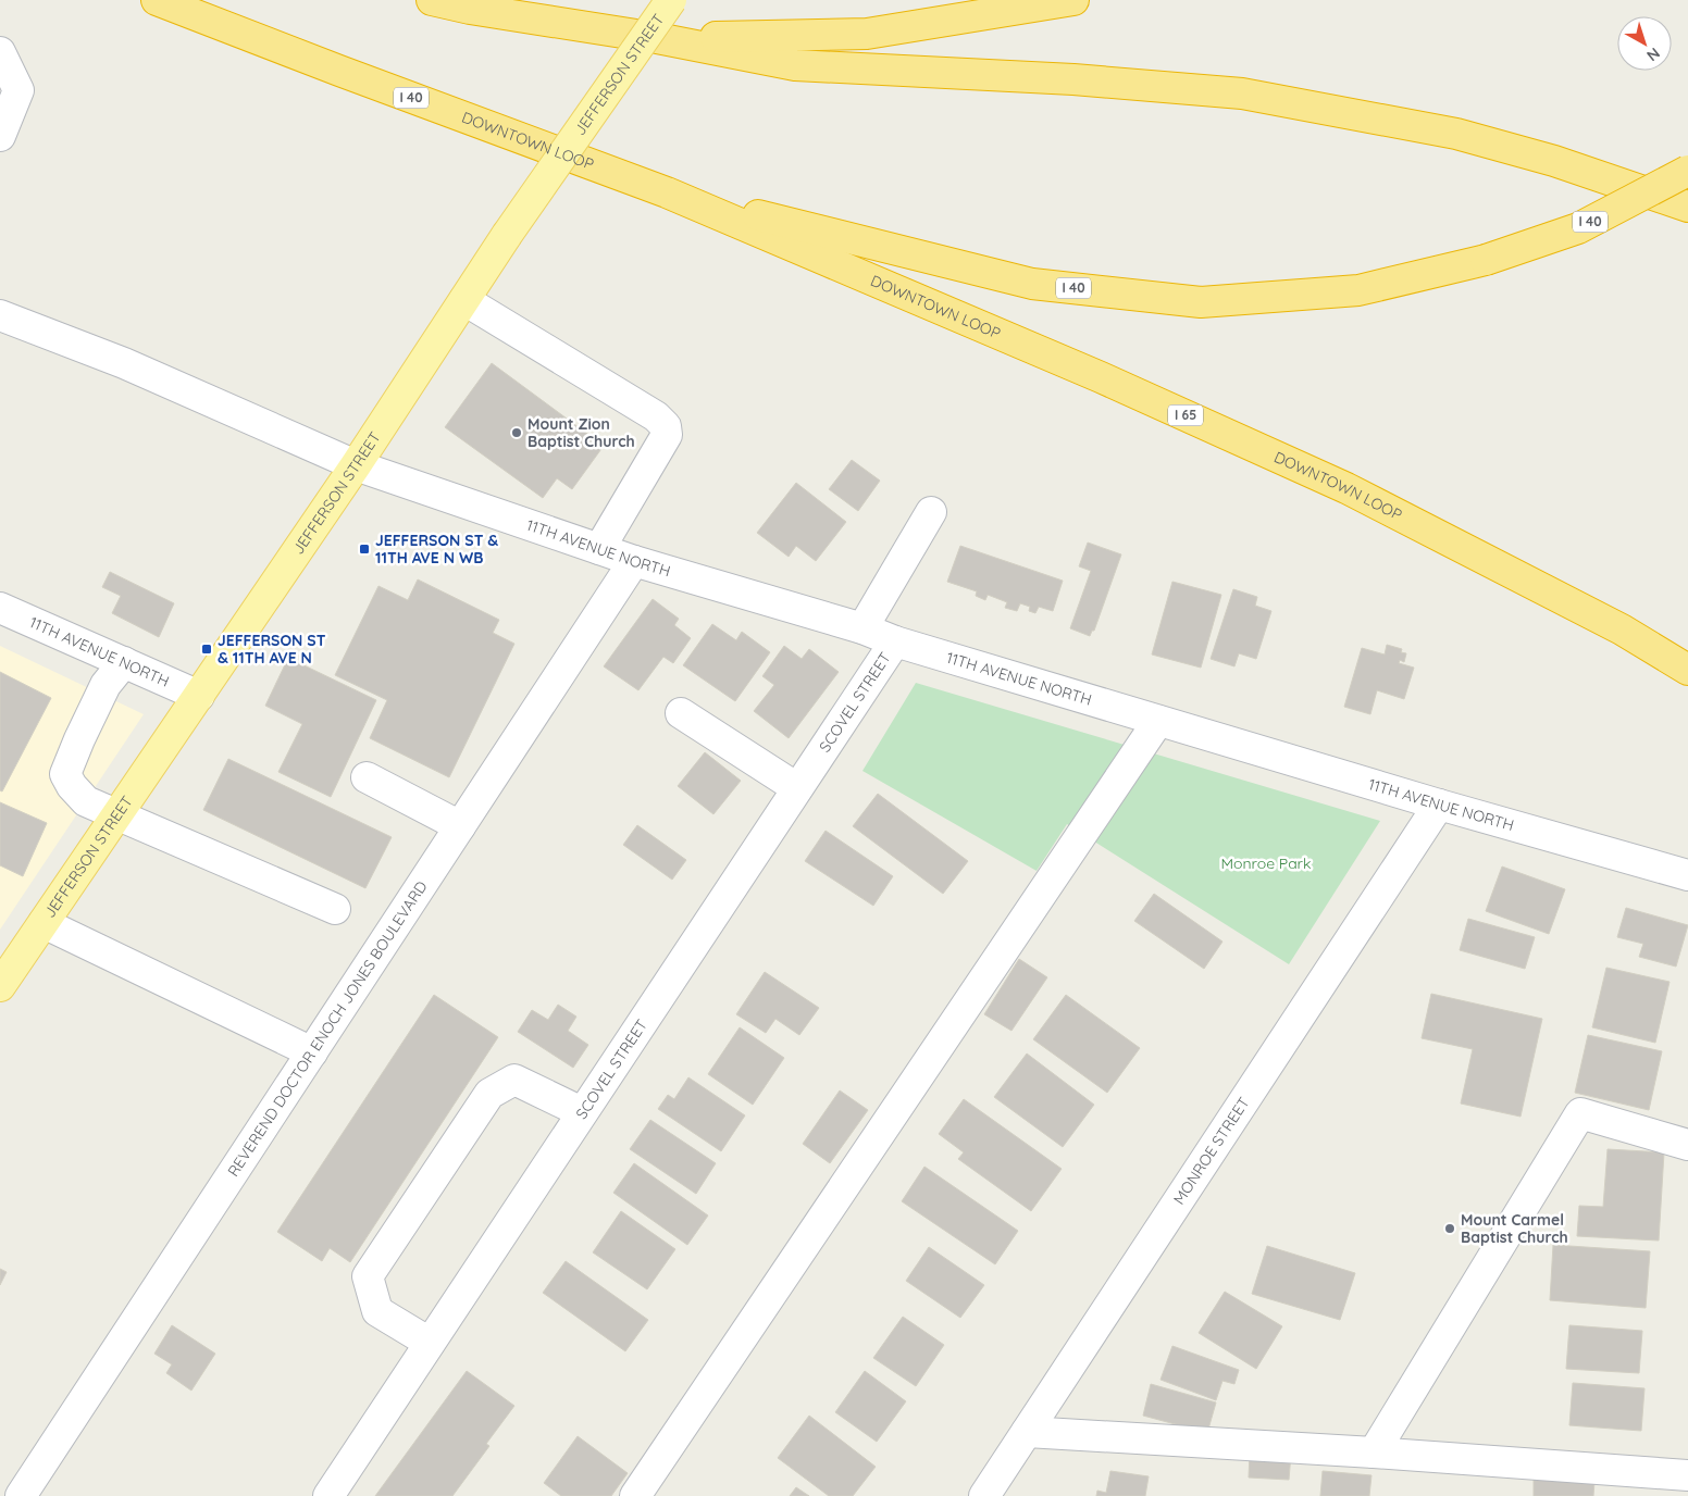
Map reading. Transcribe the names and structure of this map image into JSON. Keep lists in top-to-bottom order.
{
  "streets": {
    "highway": ["I 40", "DOWNTOWN LOOP", "I 65"],
    "main road": ["JEFFERSON STREET"],
    "street": [
      "11TH AVENUE NORTH",
      "SCOVEL STREET",
      "REVEREND DOCTOR ENOCH JONES BOULEVARD",
      "MONROE STREET"
    ]
  },
  "crossings": [
    ["JEFFERSON STREET", "11TH AVENUE NORTH"],
    ["I 40", "DOWNTOWN LOOP"],
    ["11TH AVENUE NORTH", "SCOVEL STREET"],
    ["11TH AVENUE NORTH", "REVEREND DOCTOR ENOCH JONES BOULEVARD"],
    ["11TH AVENUE NORTH", "MONROE STREET"]
  ],
  "parks": ["Monroe Park"],
  "places": {
    "other": ["Mount Zion Baptist Church", "Mount Carmel Baptist Church"],
    "transit": ["JEFFERSON ST & 11TH AVE N WB", "JEFFERSON ST & 11TH AVE N"]
  },
  "north": "bottom right"
}
